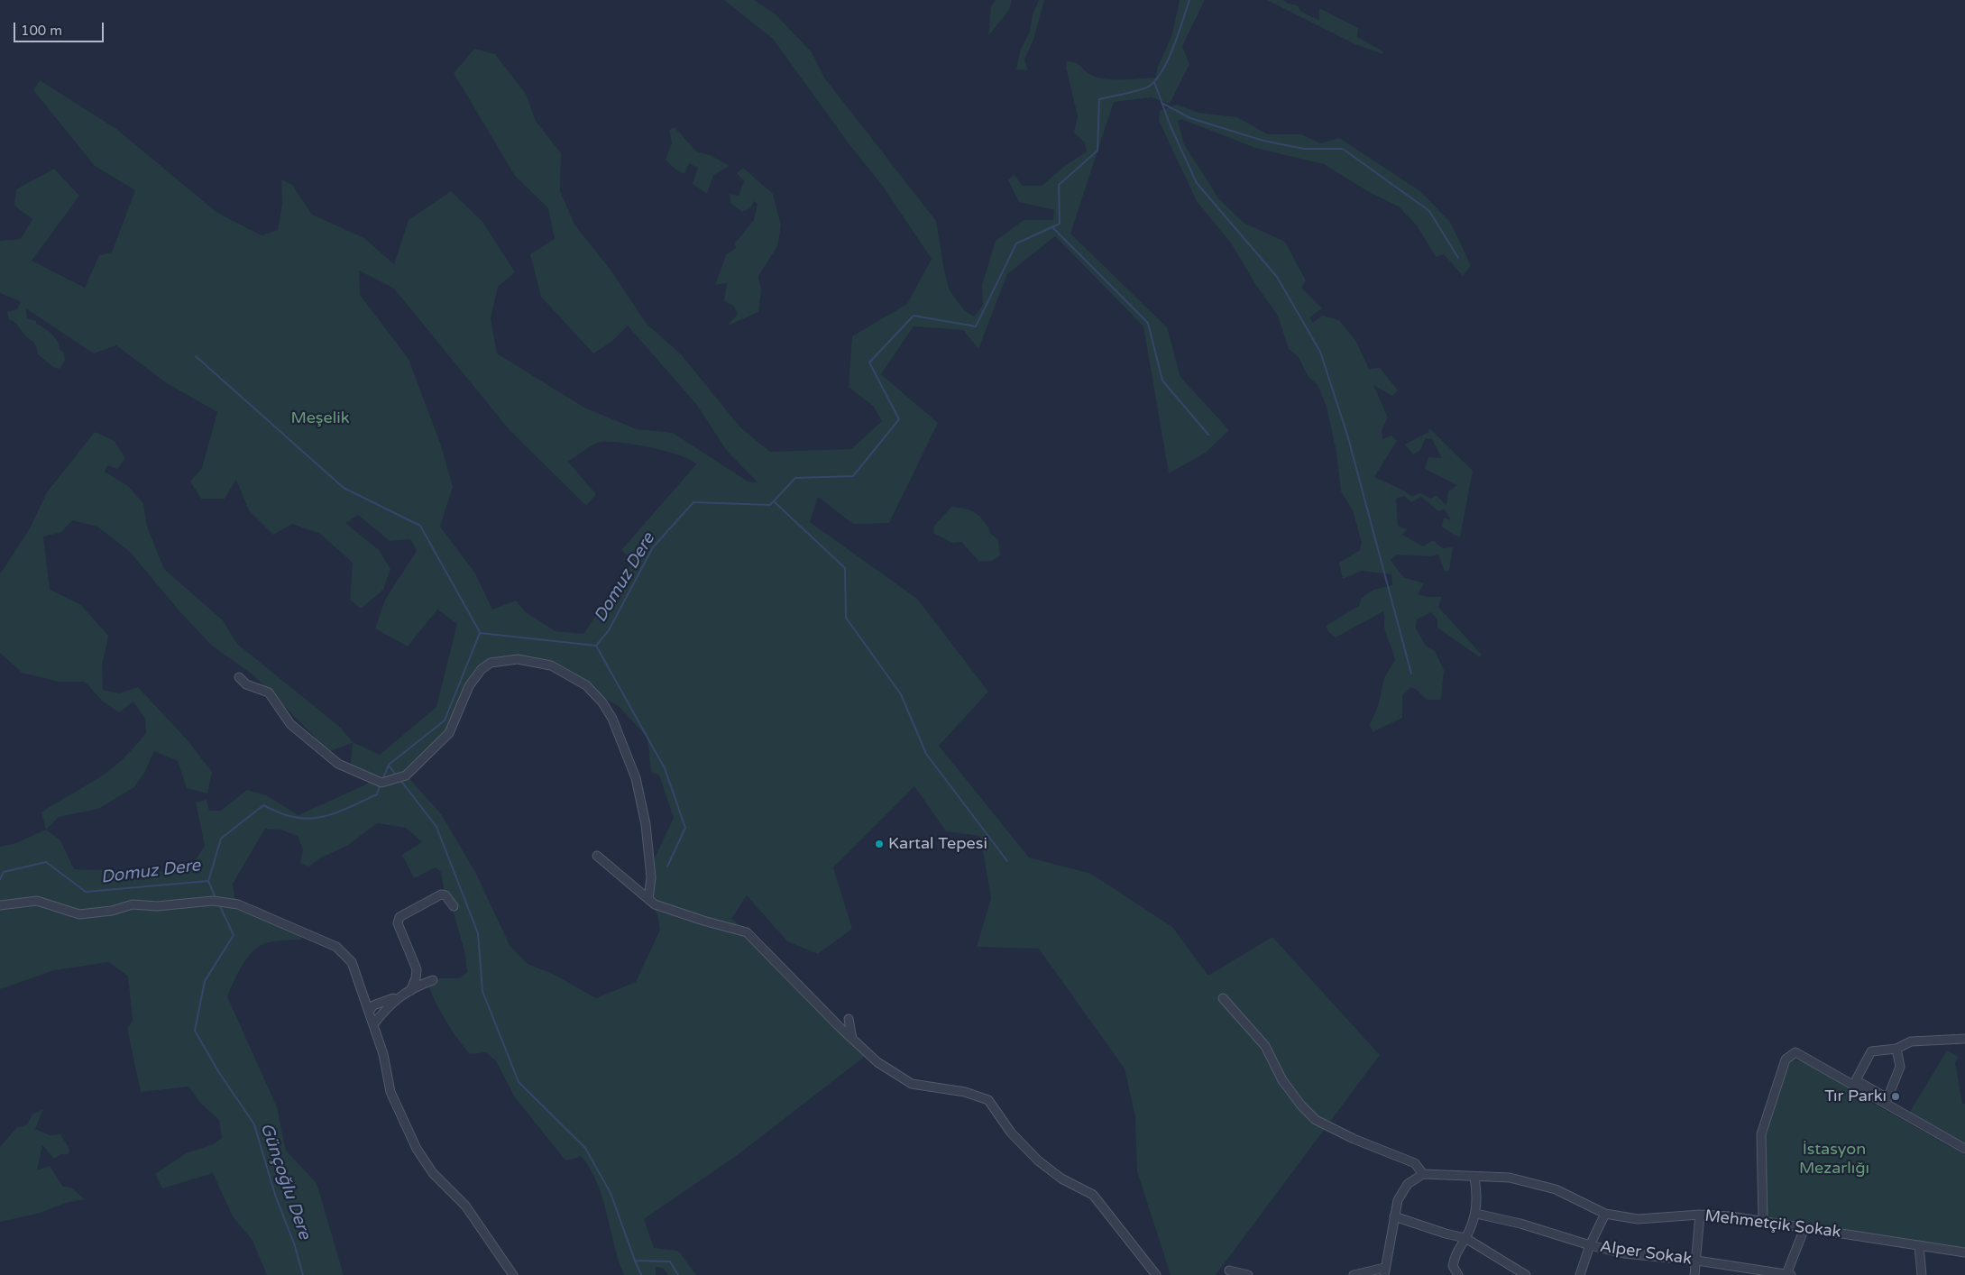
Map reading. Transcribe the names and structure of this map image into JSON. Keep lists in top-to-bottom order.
{
  "streets": {
    "street": ["Mehmetçik Sokak", "Alper Sokak"]
  },
  "water": ["Domuz Dere", "Günçoğlu Dere"],
  "parks": ["Meşelik", "İstasyon Mezarlığı"],
  "places": ["Kartal Tepesi", "Tır Parkı"],
  "scale_bar": "100 m"
}
